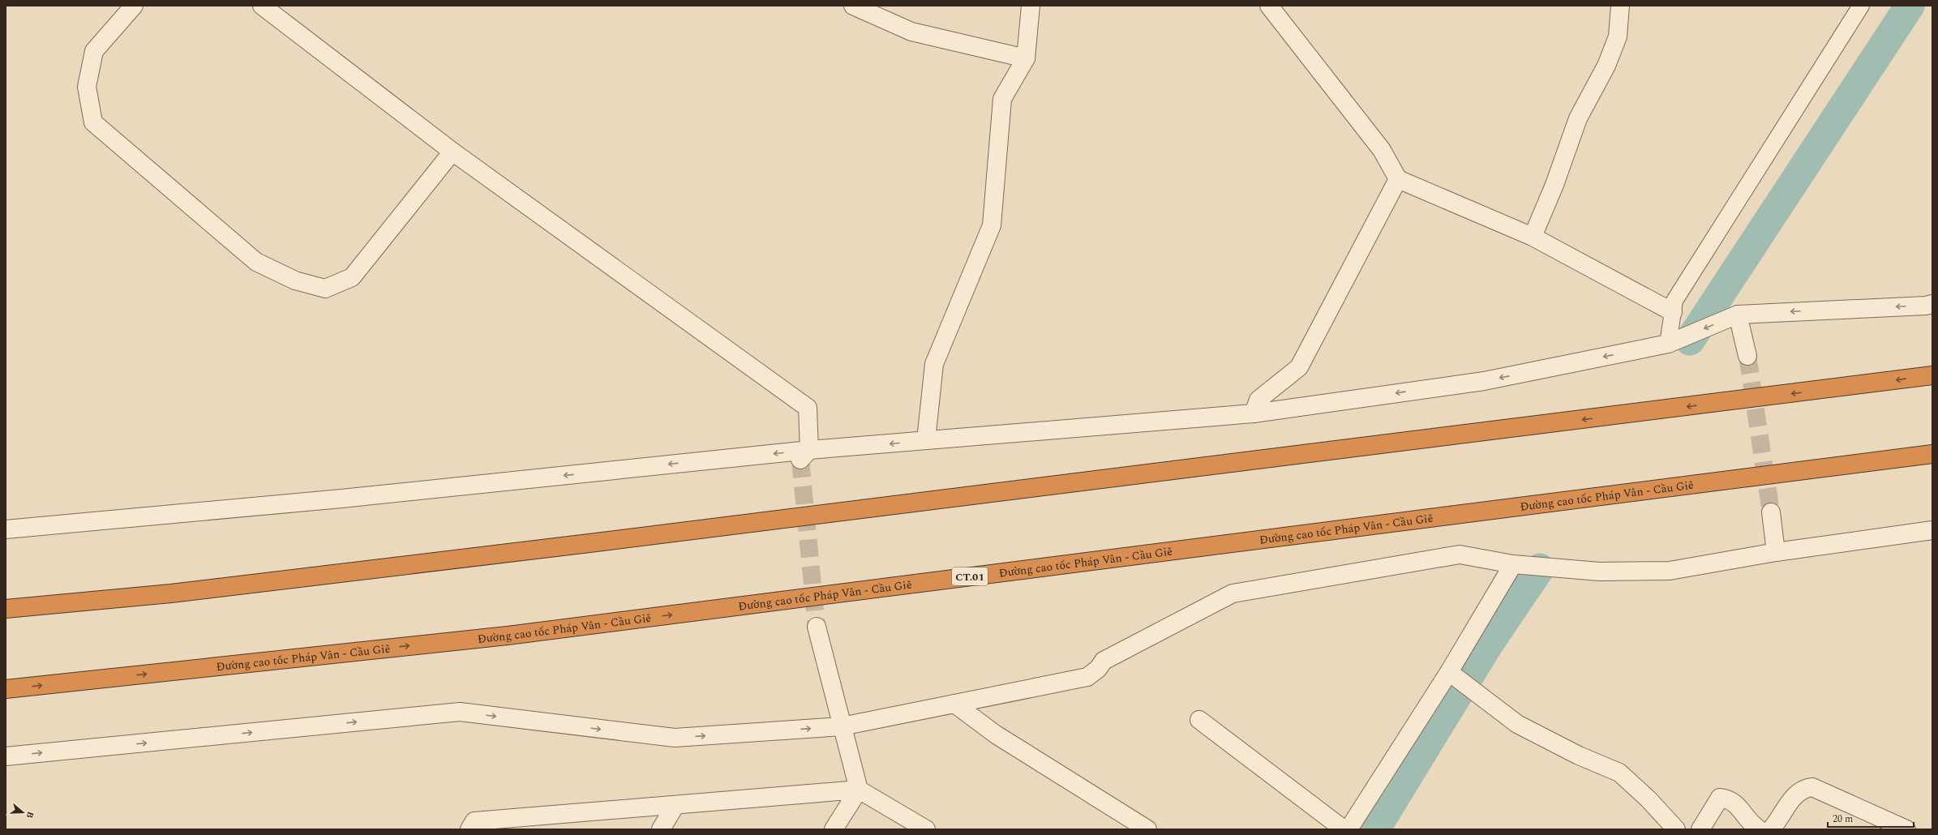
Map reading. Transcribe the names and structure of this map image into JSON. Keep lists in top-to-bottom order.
{
  "streets": {
    "highway": ["Đường cao tốc Pháp Vân - Cầu Giẽ", "CT.01"]
  },
  "scale_bar": "20 m",
  "north": "right"
}
